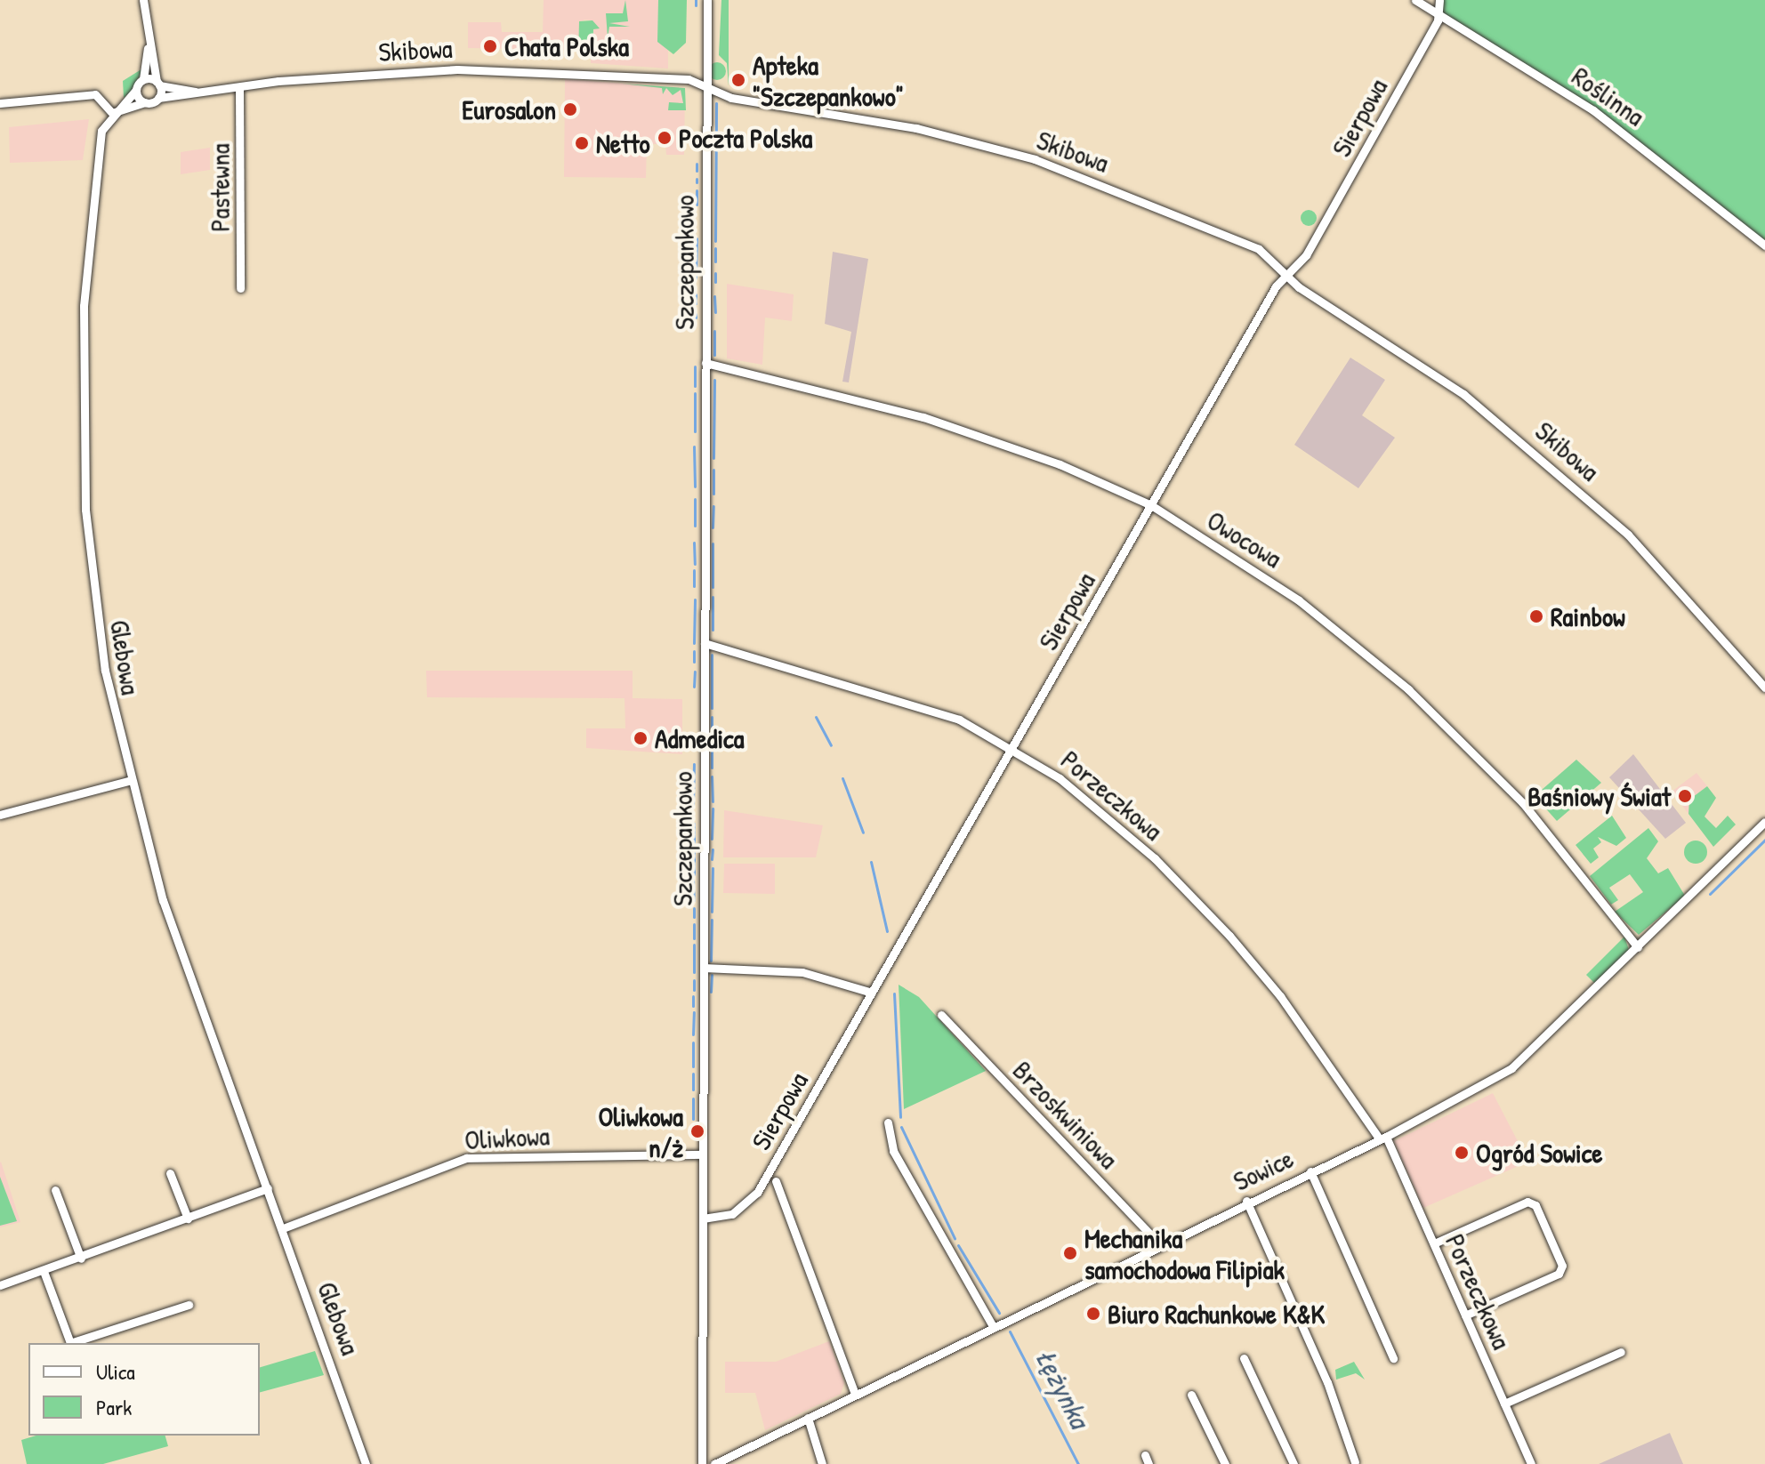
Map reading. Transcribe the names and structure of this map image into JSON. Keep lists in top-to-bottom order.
{
  "streets": {
    "street": [
      "Skibowa",
      "Roślinna",
      "Sierpowa",
      "Pastewna",
      "Szczepankowo",
      "Owocowa",
      "Glebowa",
      "Porzeczkowa",
      "Brzoskwiniowa",
      "Oliwkowa",
      "Sowice"
    ]
  },
  "crossings": [
    ["Skibowa", "Sierpowa"],
    ["Skibowa", "Pastewna"],
    ["Skibowa", "Szczepankowo"],
    ["Skibowa", "Glebowa"],
    ["Roślinna", "Sierpowa"],
    ["Sierpowa", "Szczepankowo"],
    ["Sierpowa", "Owocowa"],
    ["Sierpowa", "Porzeczkowa"],
    ["Szczepankowo", "Owocowa"],
    ["Szczepankowo", "Porzeczkowa"],
    ["Szczepankowo", "Oliwkowa"],
    ["Owocowa", "Sowice"],
    ["Glebowa", "Oliwkowa"],
    ["Porzeczkowa", "Sowice"],
    ["Brzoskwiniowa", "Sowice"]
  ],
  "water": ["Łężynka"],
  "places": [
    "Chata Polska",
    "Apteka \"Szczepankowo\"",
    "Eurosalon",
    "Poczta Polska",
    "Netto",
    "Rainbow",
    "Admedica",
    "Baśniowy Świat",
    "Oliwkowa n/ż",
    "Ogród Sowice",
    "Mechanika samochodowa Filipiak",
    "Biuro Rachunkowe K&K"
  ],
  "legend": ["Ulica", "Park"]
}
